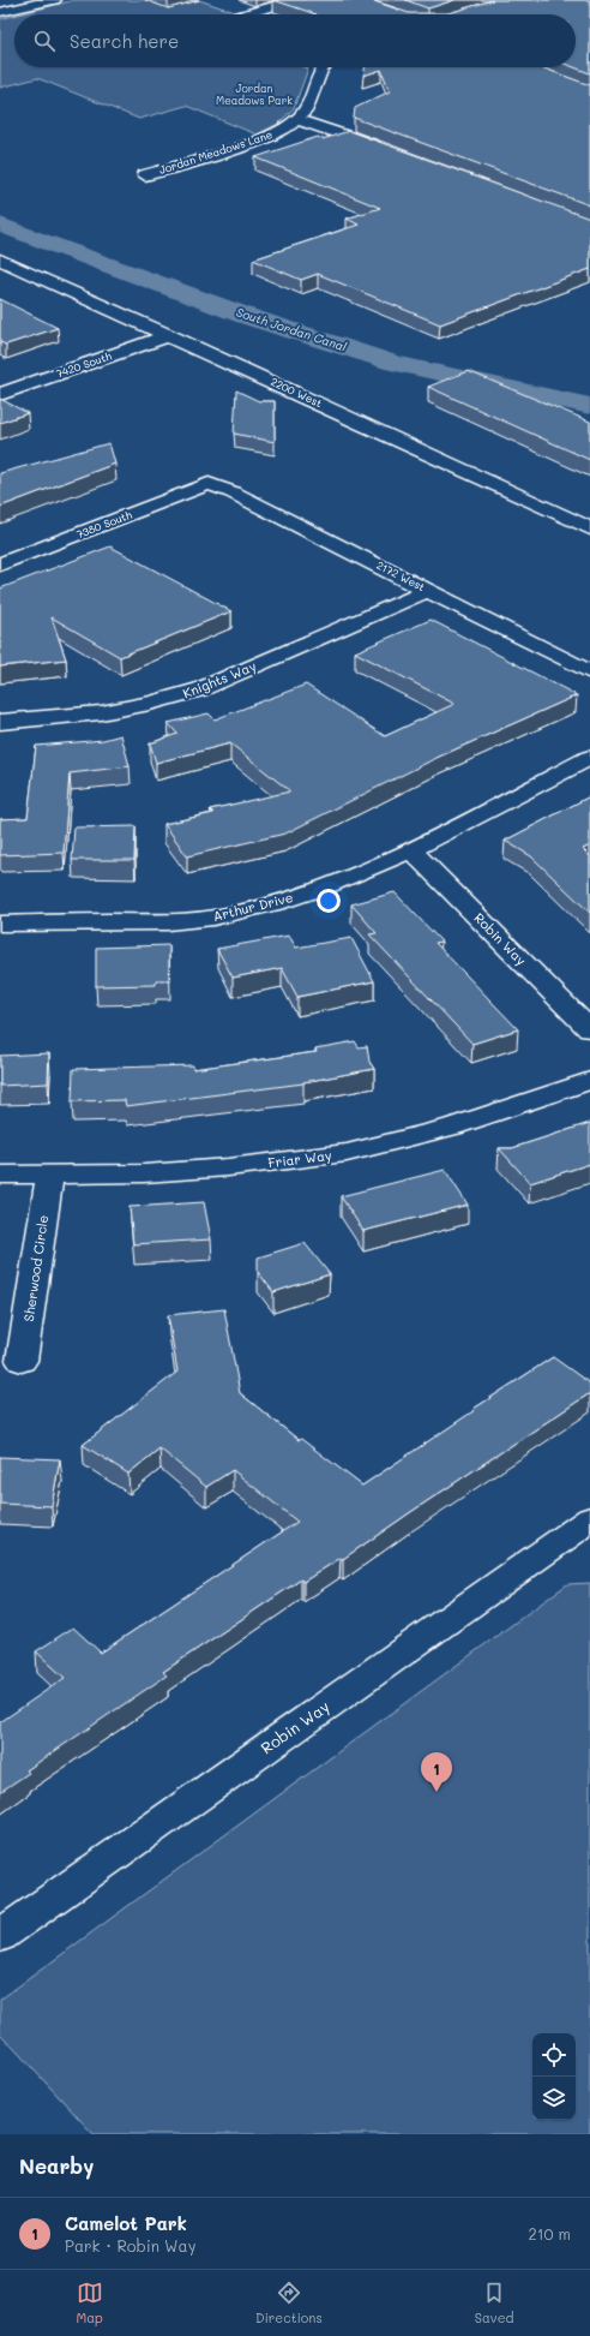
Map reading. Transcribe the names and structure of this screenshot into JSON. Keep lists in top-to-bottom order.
{
  "streets": {
    "street": [
      "Jordan Meadows Lane",
      "7420 South",
      "2200 West",
      "7380 South",
      "2172 West",
      "Knights Way",
      "Arthur Drive",
      "Robin Way",
      "Friar Way",
      "Sherwood Circle"
    ]
  },
  "crossings": [
    ["7420 South", "2200 West"],
    ["7380 South", "2172 West"],
    ["2172 West", "Knights Way"],
    ["Arthur Drive", "Robin Way"],
    ["Friar Way", "Sherwood Circle"]
  ],
  "water": ["South Jordan Canal"],
  "parks": ["Jordan Meadows Park"],
  "page": {
    "search": "Search here",
    "pins": "1",
    "heading": "Nearby",
    "list": [
      {
        "mark": "1",
        "name": "Camelot Park",
        "note": "Park · Robin Way",
        "value": "210 m"
      }
    ],
    "nav": ["Map", "Directions", "Saved"]
  }
}
